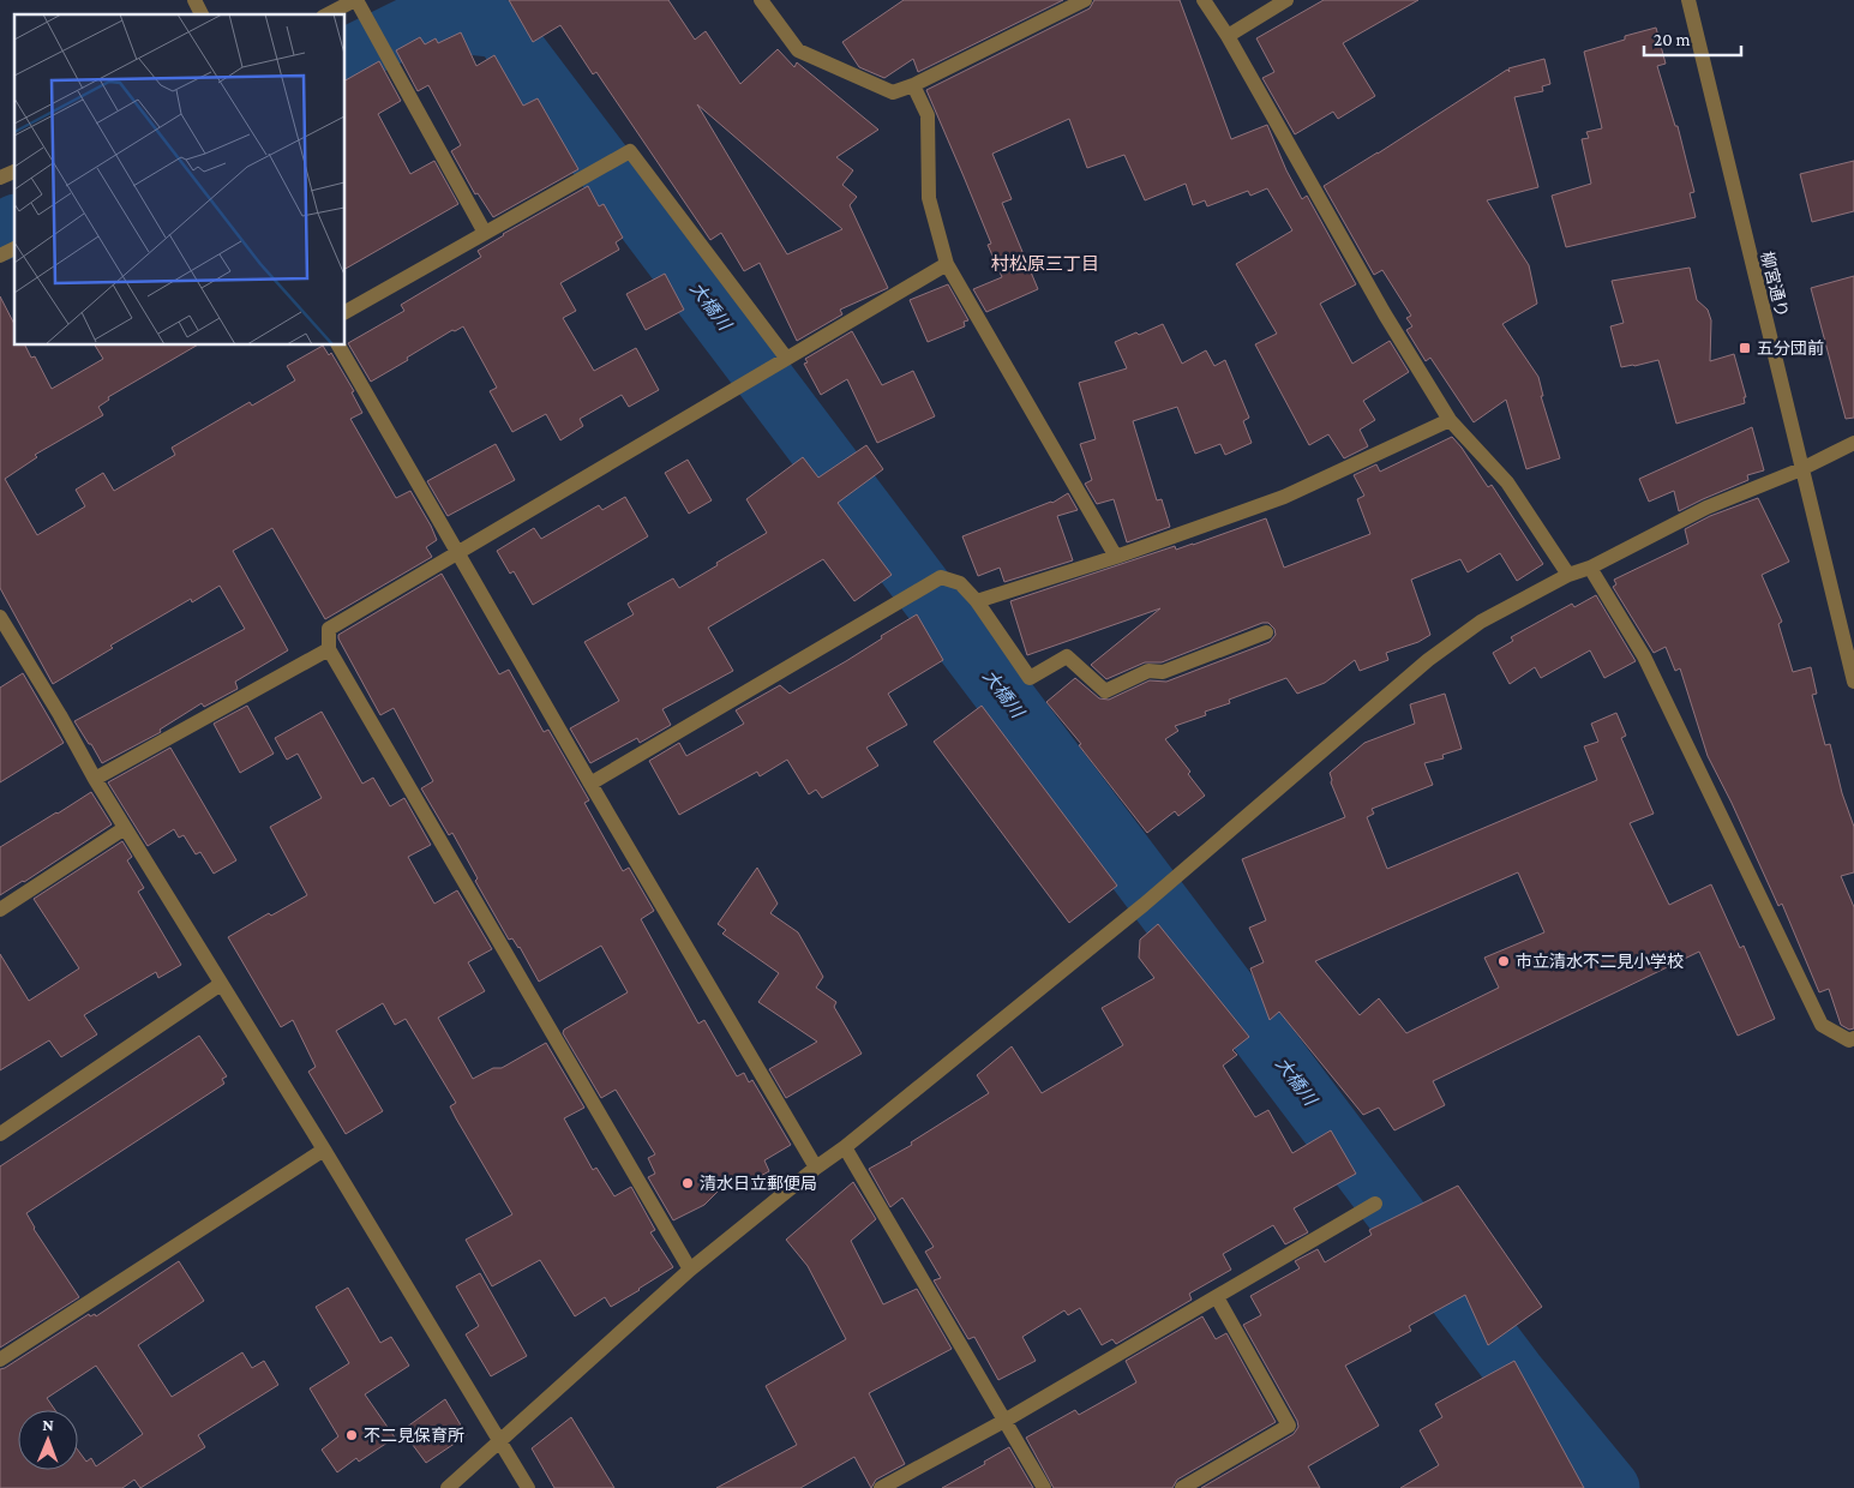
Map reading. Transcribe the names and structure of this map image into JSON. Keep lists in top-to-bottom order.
{
  "streets": {
    "street": ["柳宮通り"]
  },
  "districts": ["村松原三丁目"],
  "water": ["大橋川"],
  "places": {
    "transit": ["五分団前"],
    "other": ["市立清水不二見小学校", "清水日立郵便局", "不二見保育所"]
  },
  "scale_bar": "20 m",
  "north": "top"
}
